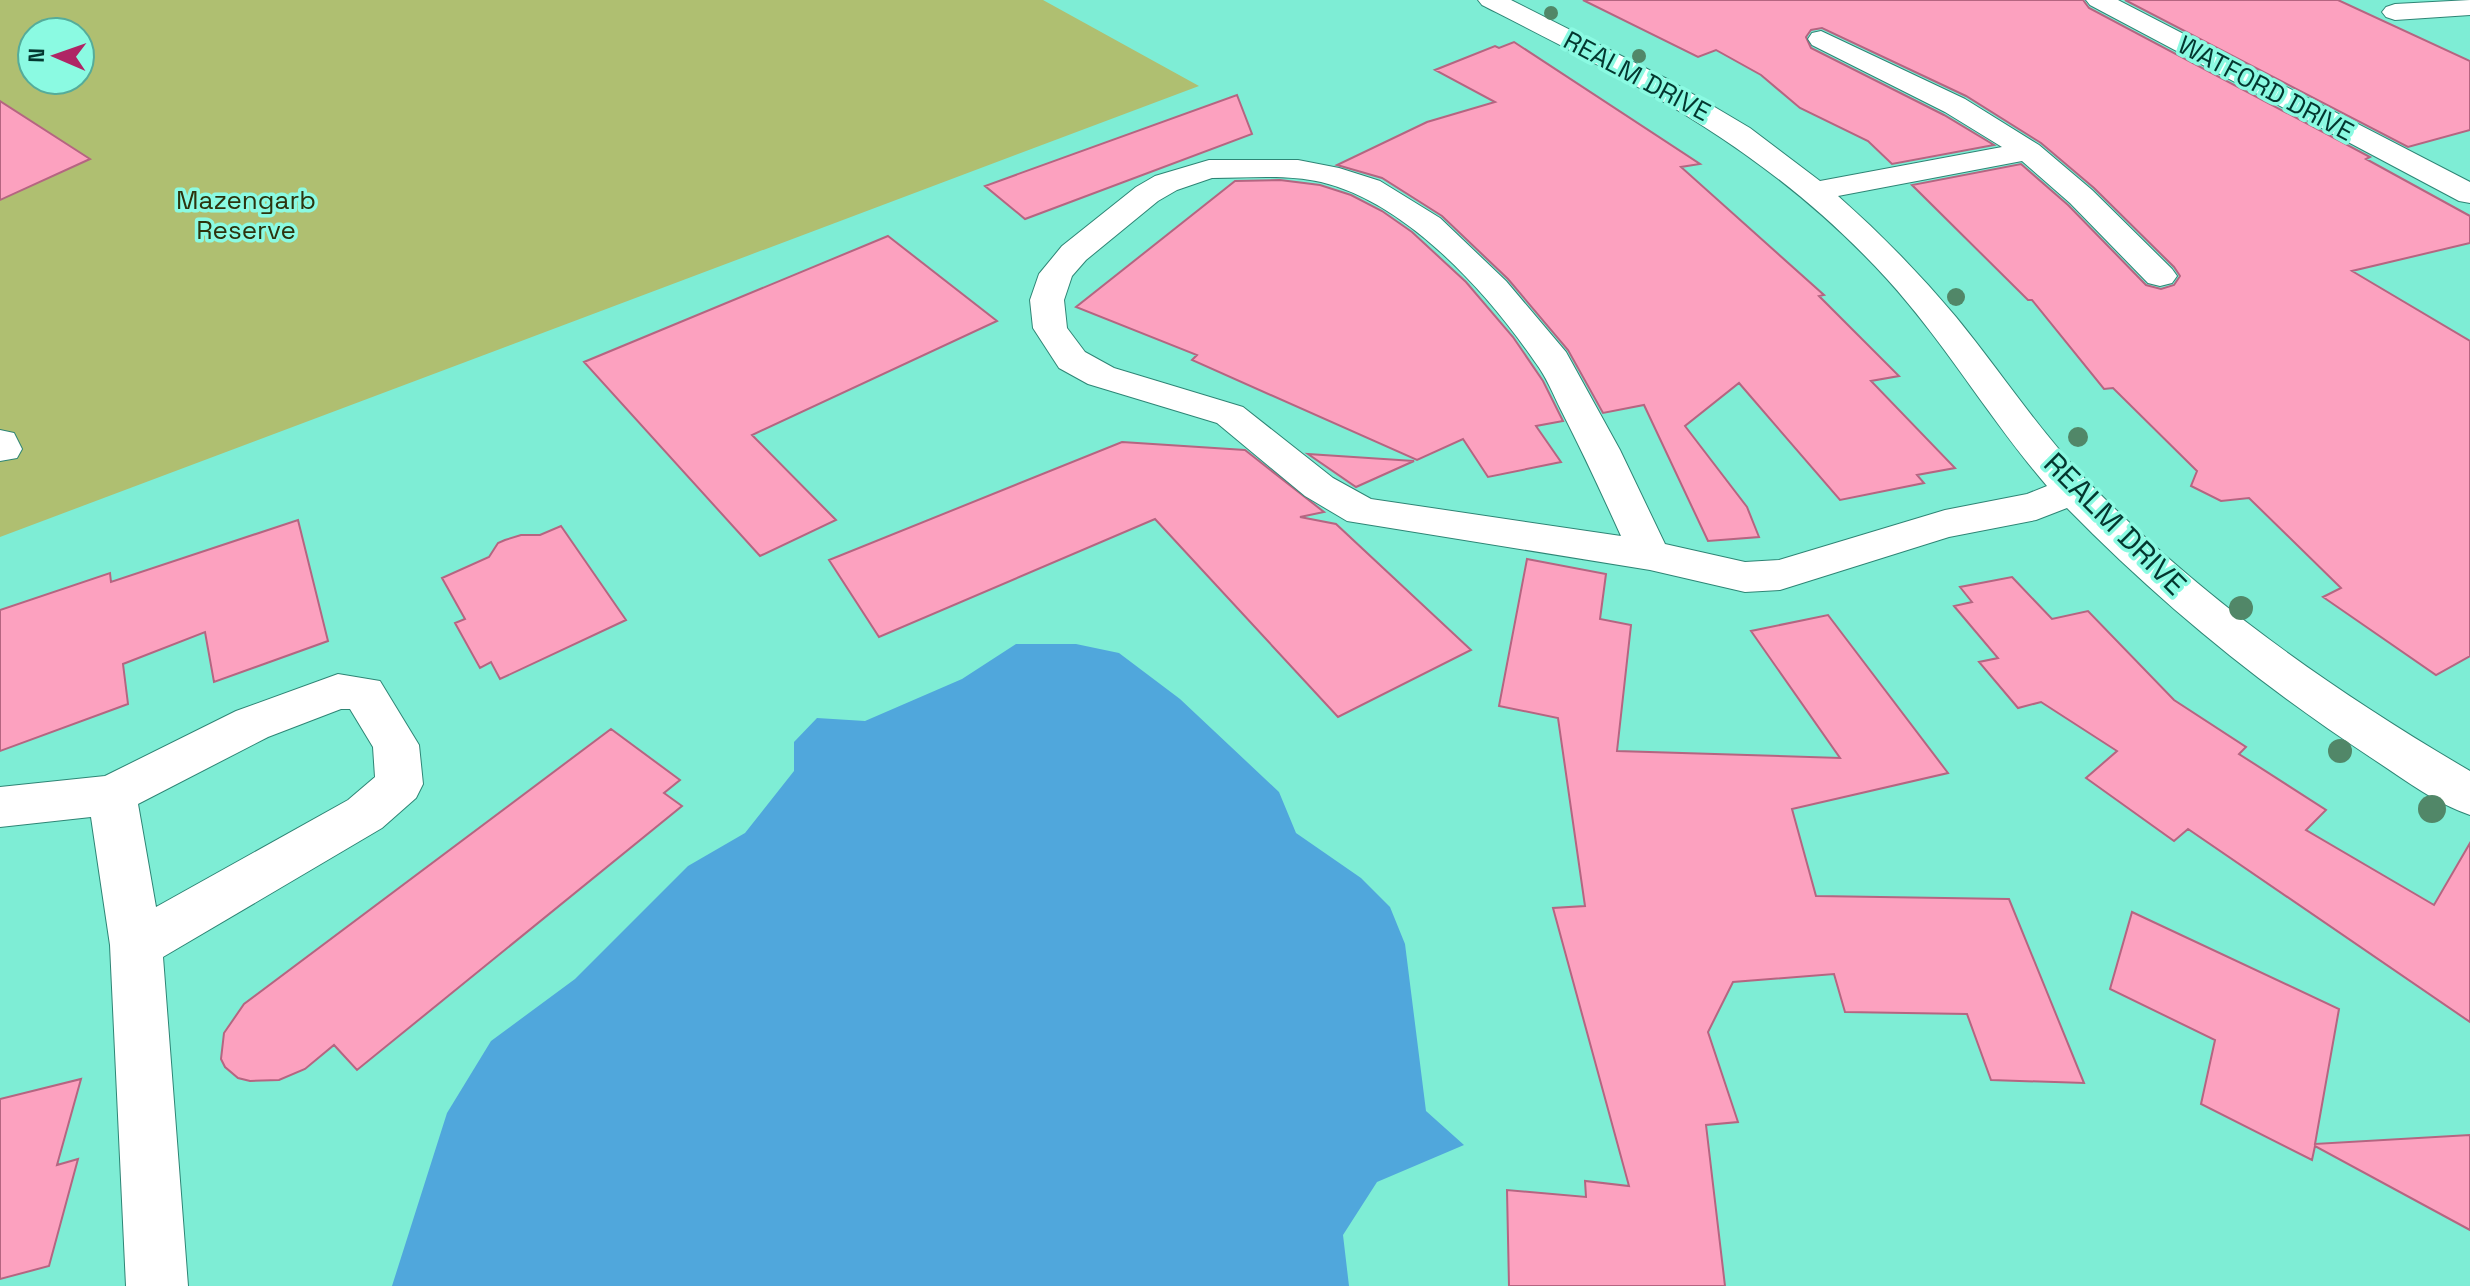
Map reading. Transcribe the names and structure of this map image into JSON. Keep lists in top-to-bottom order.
{
  "streets": {
    "street": ["REALM DRIVE", "WATFORD DRIVE"]
  },
  "parks": ["Mazengarb Reserve"],
  "north": "left"
}
